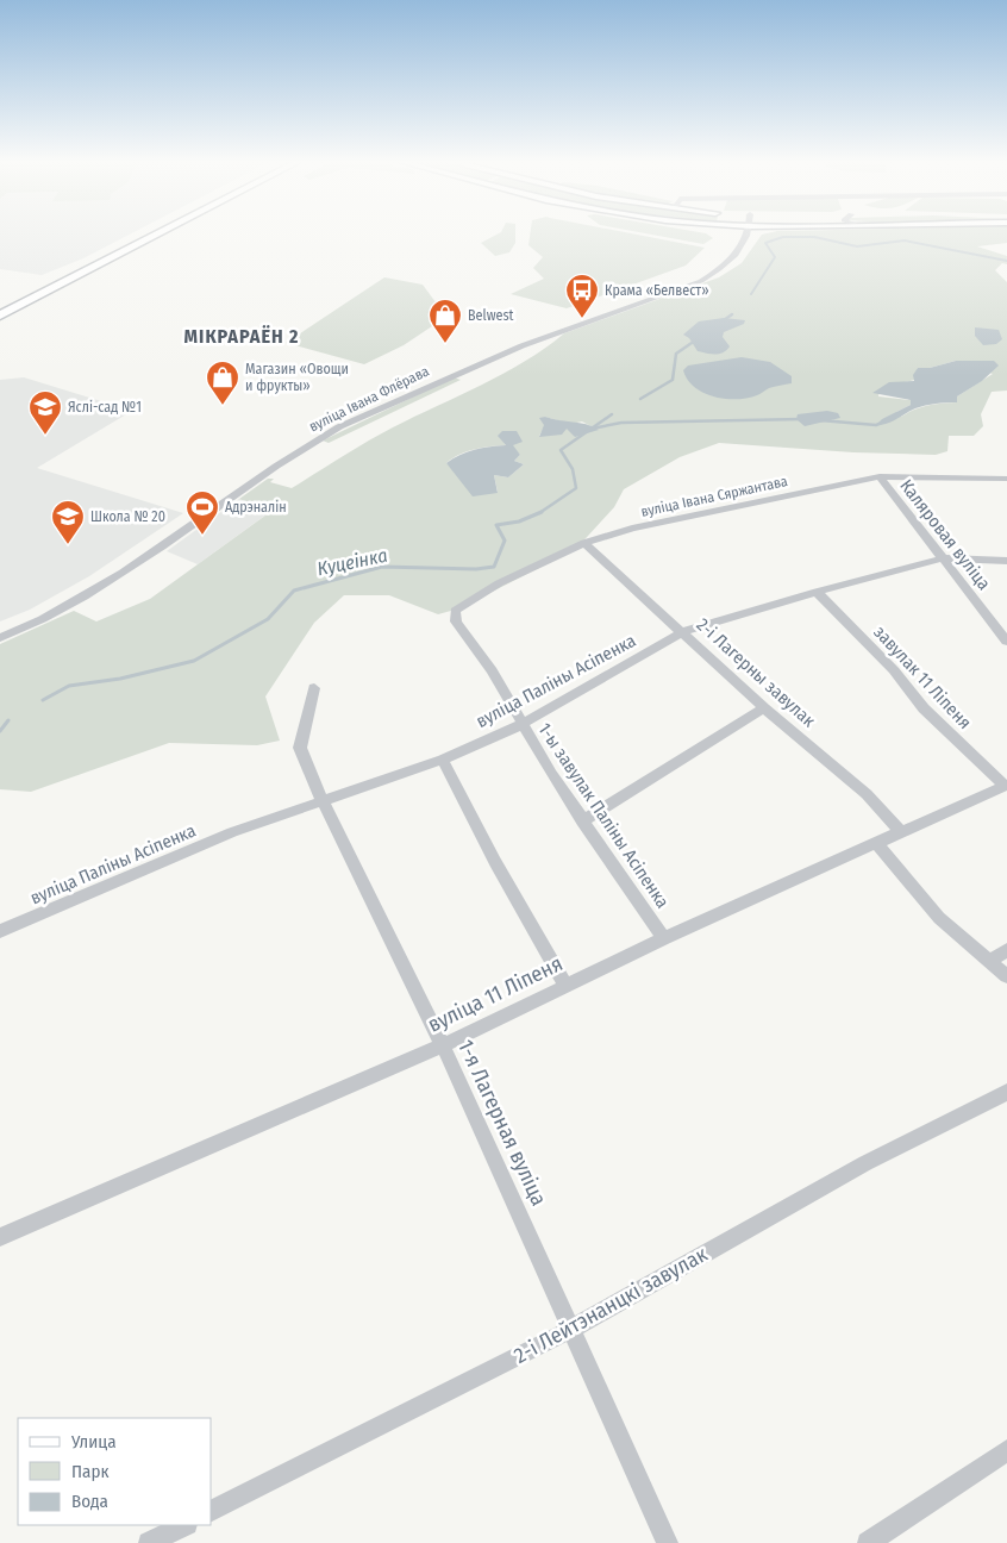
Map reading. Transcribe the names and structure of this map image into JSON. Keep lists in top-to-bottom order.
{
  "streets": {
    "street": [
      "вуліца Івана Флёрава",
      "вуліца Івана Сяржантава",
      "Каляровая вуліца",
      "2-і Лагерны завулак",
      "завулак 11 Ліпеня",
      "вуліца Паліны Асіпенка",
      "1-ы завулак Паліны Асіпенка",
      "вуліца 11 Ліпеня",
      "1-я Лагерная вуліца",
      "2-і Лейтэнанцкі завулак"
    ]
  },
  "crossings": [
    ["вуліца Івана Сяржантава", "Каляровая вуліца"],
    ["вуліца Івана Сяржантава", "2-і Лагерны завулак"],
    ["вуліца Івана Сяржантава", "1-ы завулак Паліны Асіпенка"],
    ["Каляровая вуліца", "вуліца Паліны Асіпенка"],
    ["2-і Лагерны завулак", "вуліца Паліны Асіпенка"],
    ["2-і Лагерны завулак", "вуліца 11 Ліпеня"],
    ["завулак 11 Ліпеня", "вуліца Паліны Асіпенка"],
    ["завулак 11 Ліпеня", "вуліца 11 Ліпеня"],
    ["вуліца Паліны Асіпенка", "1-ы завулак Паліны Асіпенка"],
    ["вуліца Паліны Асіпенка", "1-я Лагерная вуліца"],
    ["1-ы завулак Паліны Асіпенка", "вуліца 11 Ліпеня"],
    ["вуліца 11 Ліпеня", "1-я Лагерная вуліца"],
    ["1-я Лагерная вуліца", "2-і Лейтэнанцкі завулак"]
  ],
  "districts": ["МІКРАРАЁН 2"],
  "water": ["Куцеінка"],
  "places": {
    "bus stop": ["Крама «Белвест»"],
    "shop": ["Belwest", "Магазин «Овощи и фрукты»"],
    "school or university": ["Яслі-сад №1", "Школа № 20"],
    "sports": ["Адрэналін"]
  },
  "legend": ["Улица", "Парк", "Вода"]
}
